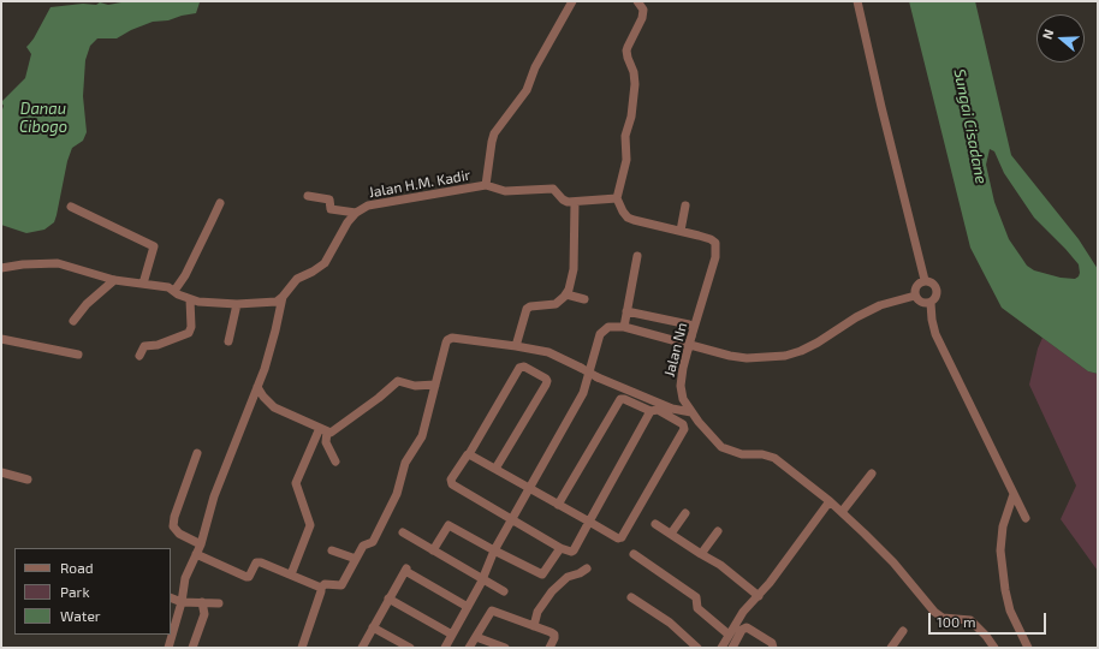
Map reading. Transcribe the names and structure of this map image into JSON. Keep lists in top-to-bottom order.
{
  "streets": {
    "street": ["Jalan H.M. Kadir", "Jalan Nn"]
  },
  "water": ["Danau Cibogo", "Sungai Cisadane"],
  "legend": ["Road", "Park", "Water"],
  "scale_bar": "100 m",
  "north": "left"
}
